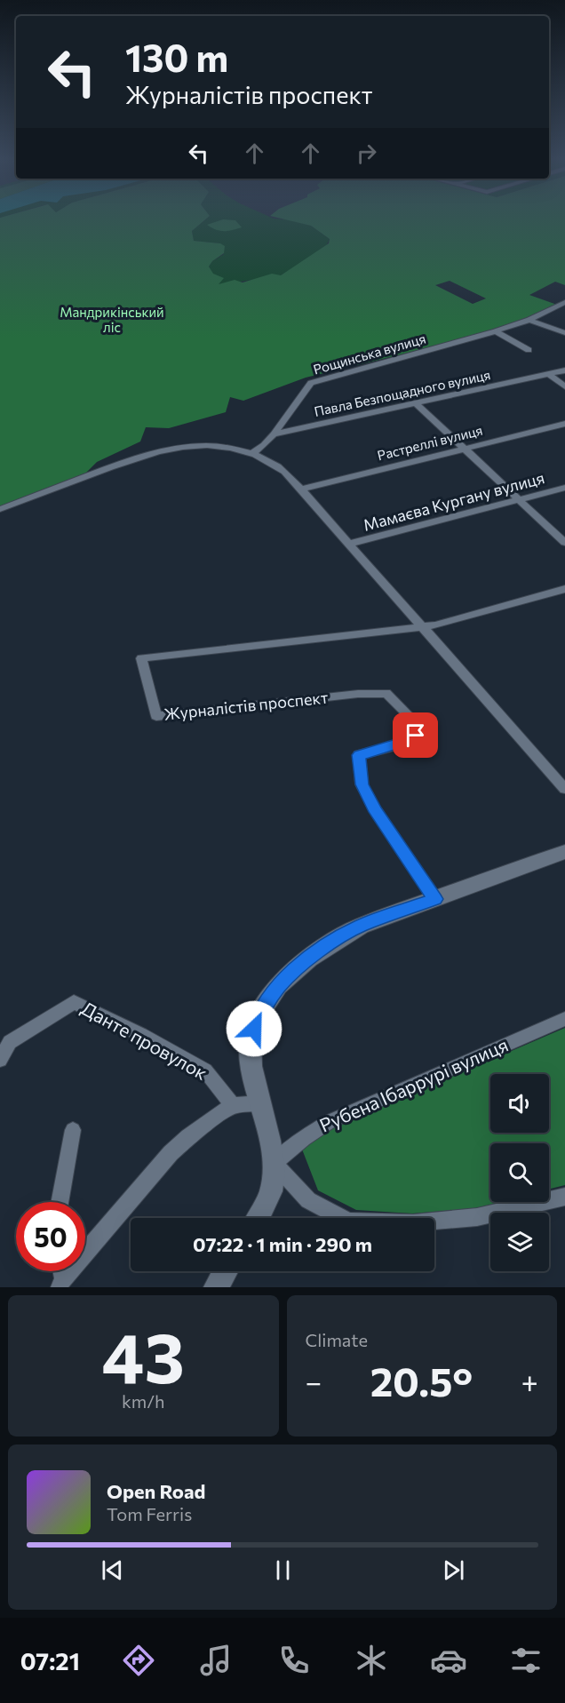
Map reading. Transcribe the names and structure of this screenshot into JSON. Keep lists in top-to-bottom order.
{
  "streets": {
    "street": [
      "Рощинська вулиця",
      "Павла Безпощадного вулиця",
      "Растреллі вулиця",
      "Мамаєва Кургану вулиця",
      "Журналістів проспект",
      "Данте провулок",
      "Рубена Ібаррурі вулиця"
    ]
  },
  "crossings": [
    ["Рощинська вулиця", "Павла Безпощадного вулиця"]
  ],
  "parks": ["Мандрикінський ліс"],
  "page": {
    "turn": ["130 m", "Журналістів проспект"],
    "limit": "50",
    "trip": "07:22 · 1 min · 290 m",
    "tile": [
      ["43", "km/h"],
      "Climate"
    ],
    "heat": ["−", "20.5°", "+"],
    "song": ["Open Road", "Tom Ferris"],
    "tabs": "07:21"
  }
}
